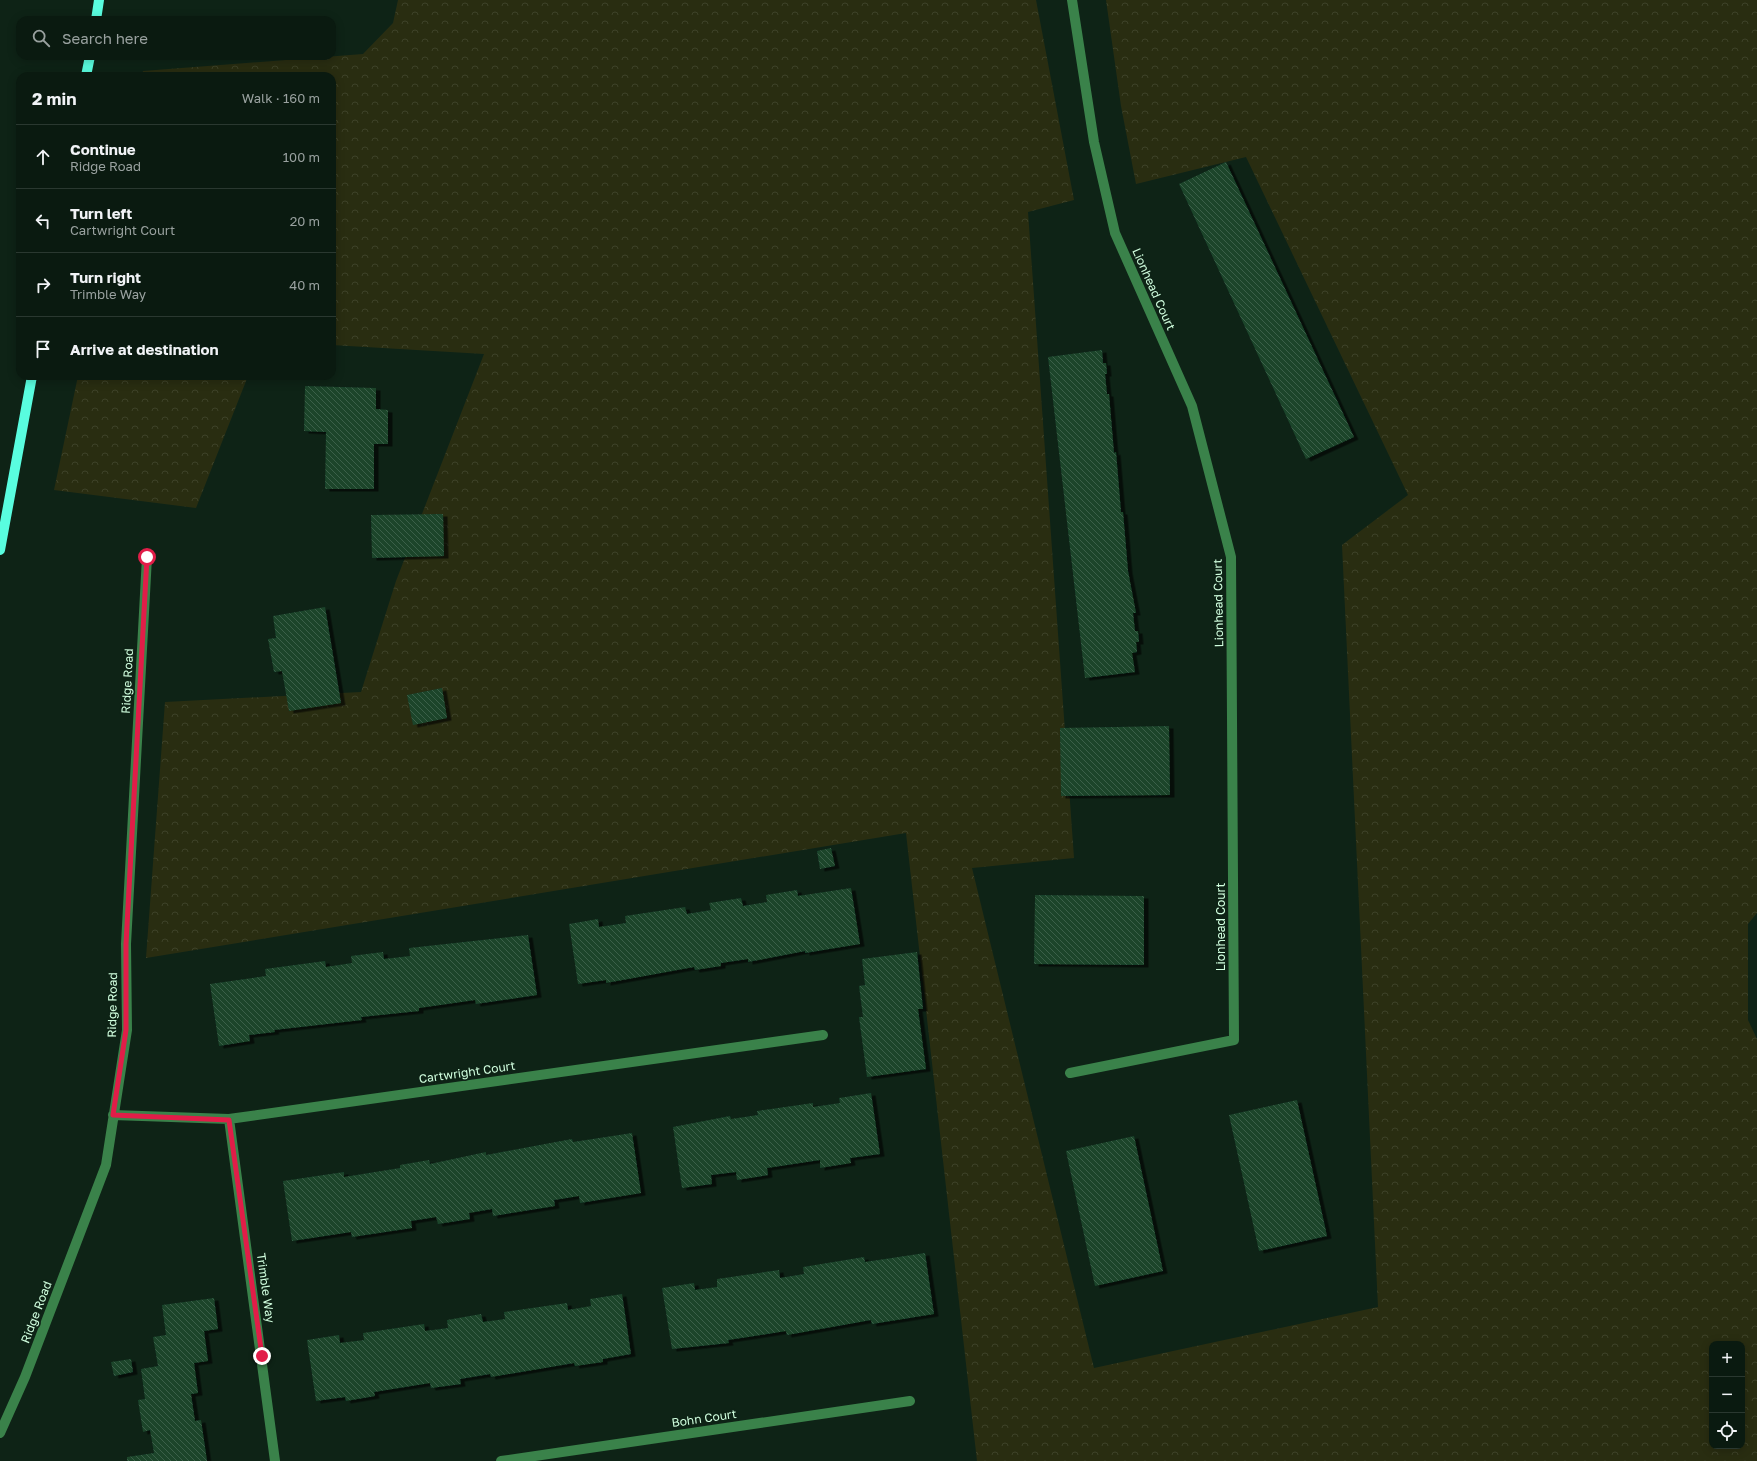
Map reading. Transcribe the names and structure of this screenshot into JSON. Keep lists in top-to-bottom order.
{
  "streets": {
    "street": [
      "Lionhead Court",
      "Ridge Road",
      "Cartwright Court",
      "Trimble Way",
      "Bohn Court"
    ]
  },
  "crossings": [
    ["Ridge Road", "Cartwright Court"],
    ["Cartwright Court", "Trimble Way"]
  ],
  "page": {
    "search": "Search here",
    "heading": ["2 min", "Walk · 160 m"],
    "list": [
      ["Continue", "Ridge Road", "100 m"],
      ["Turn left", "Cartwright Court", "20 m"],
      ["Turn right", "Trimble Way", "40 m"],
      "Arrive at destination"
    ],
    "map_buttons": ["+", "−"]
  }
}
